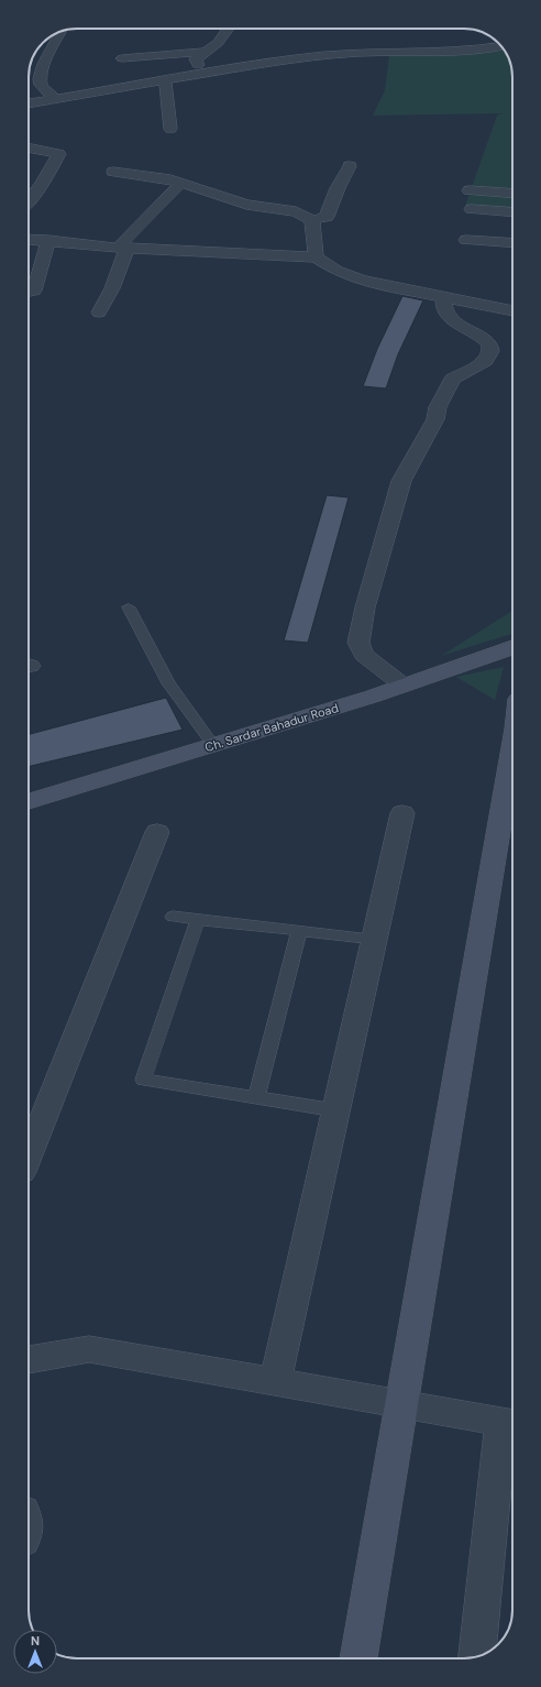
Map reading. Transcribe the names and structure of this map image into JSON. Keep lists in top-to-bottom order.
{
  "streets": {
    "main road": ["Ch. Sardar Bahadur Road"]
  },
  "north": "top"
}
